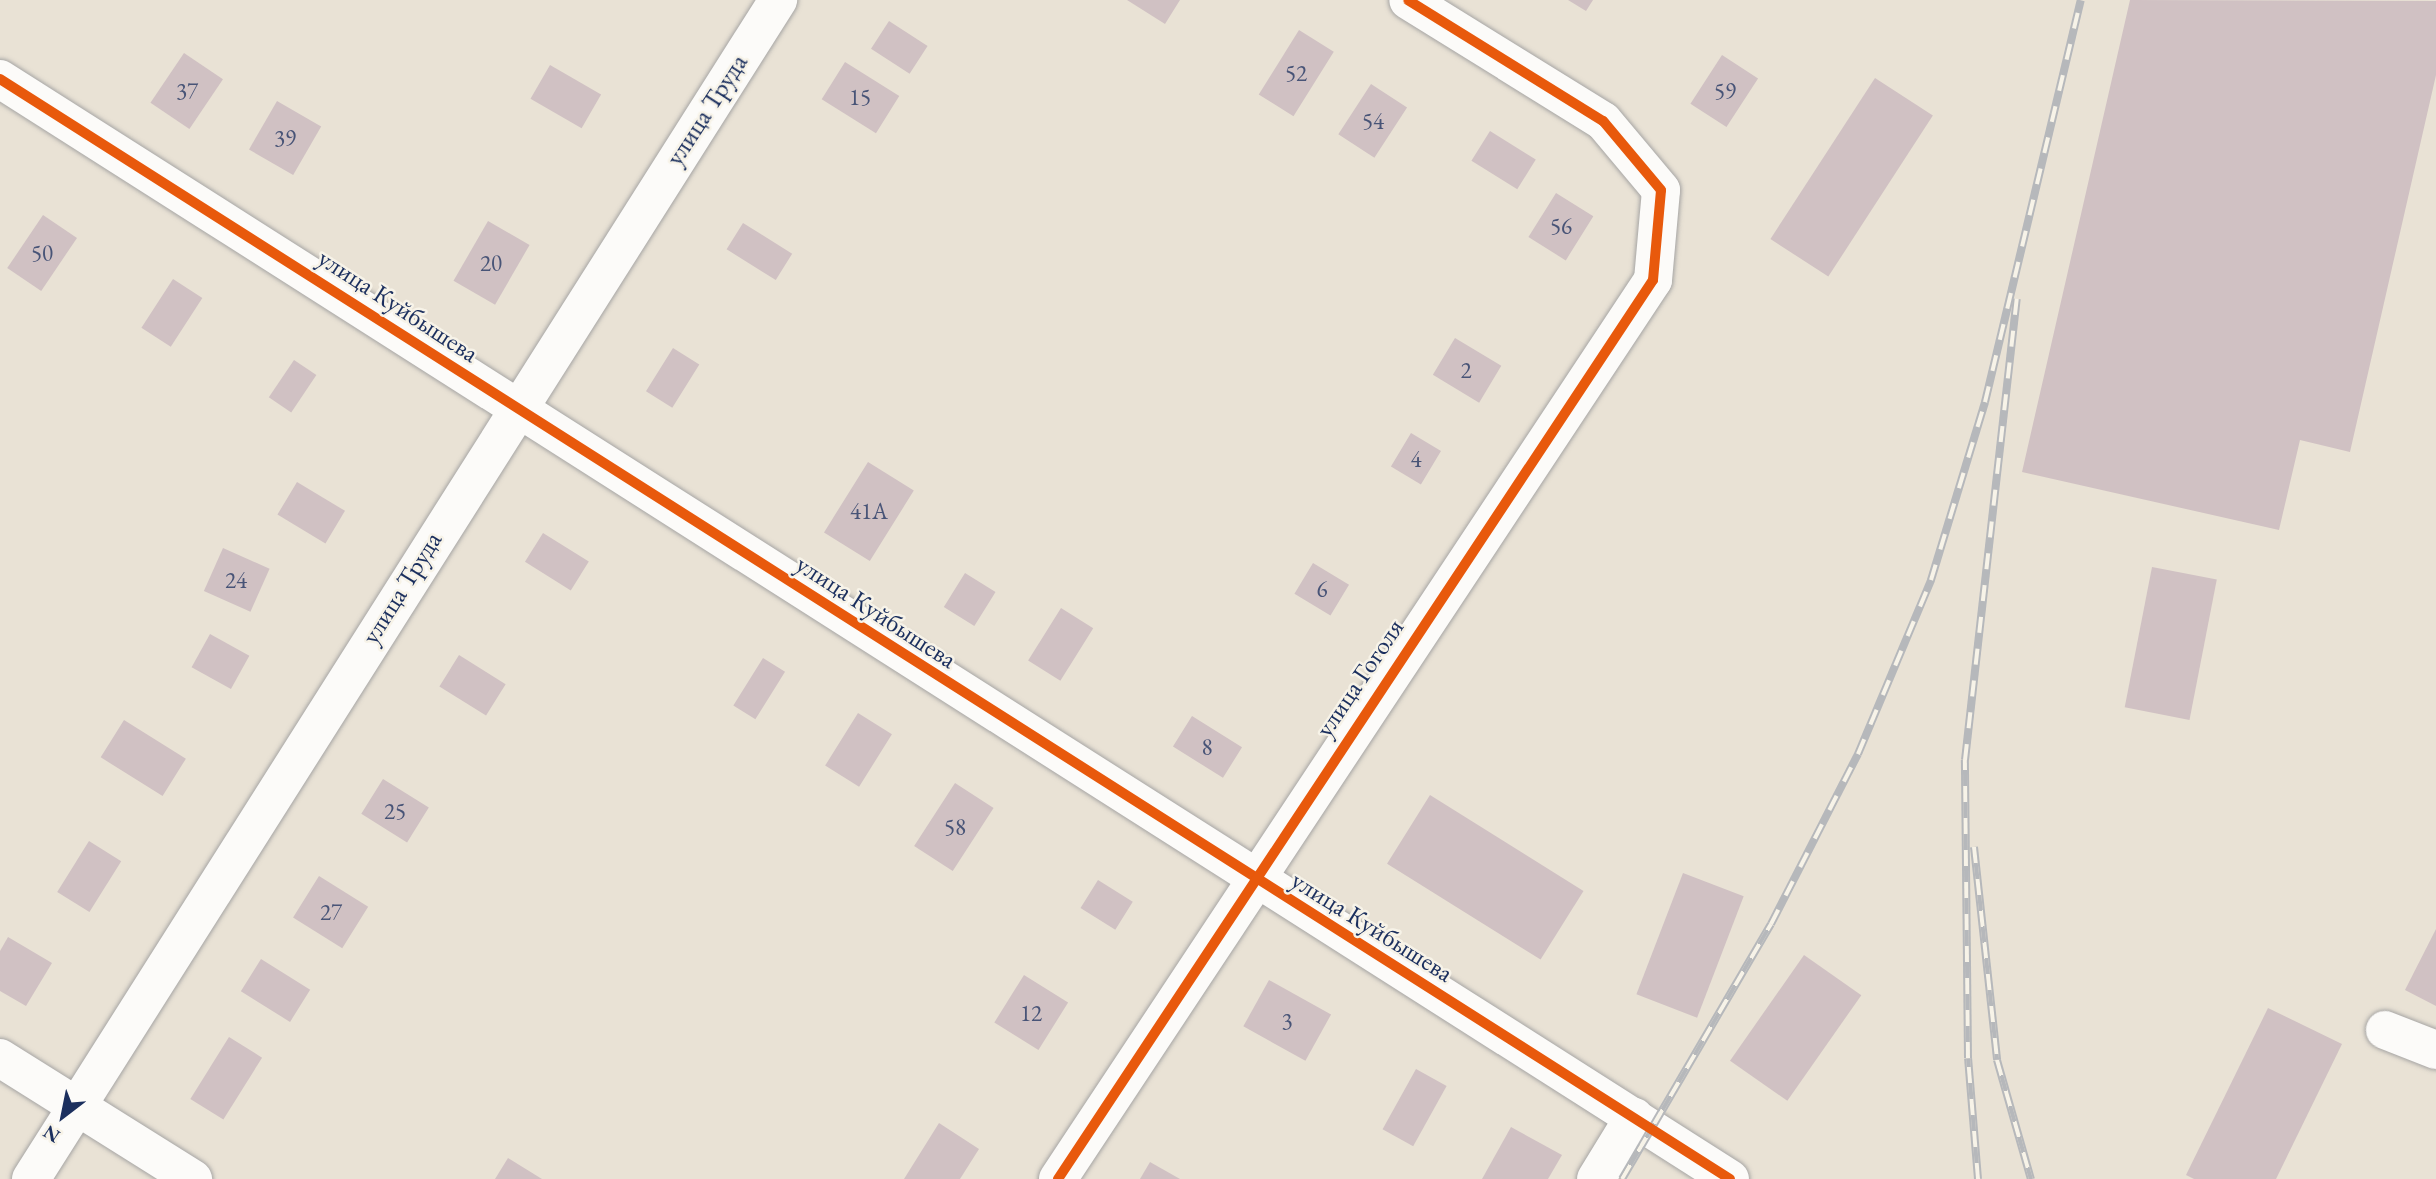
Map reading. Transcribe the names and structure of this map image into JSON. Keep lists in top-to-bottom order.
{
  "streets": {
    "street": ["улица Труда", "улица Куйбышева", "улица Гоголя"]
  },
  "crossings": [
    ["улица Труда", "улица Куйбышева"],
    ["улица Куйбышева", "улица Гоголя"]
  ],
  "house_numbers": [
    "52",
    "37",
    "59",
    "15",
    "54",
    "39",
    "56",
    "50",
    "20",
    "2",
    "4",
    "41А",
    "24",
    "6",
    "8",
    "25",
    "58",
    "27",
    "12",
    "3"
  ],
  "north": "bottom left"
}
